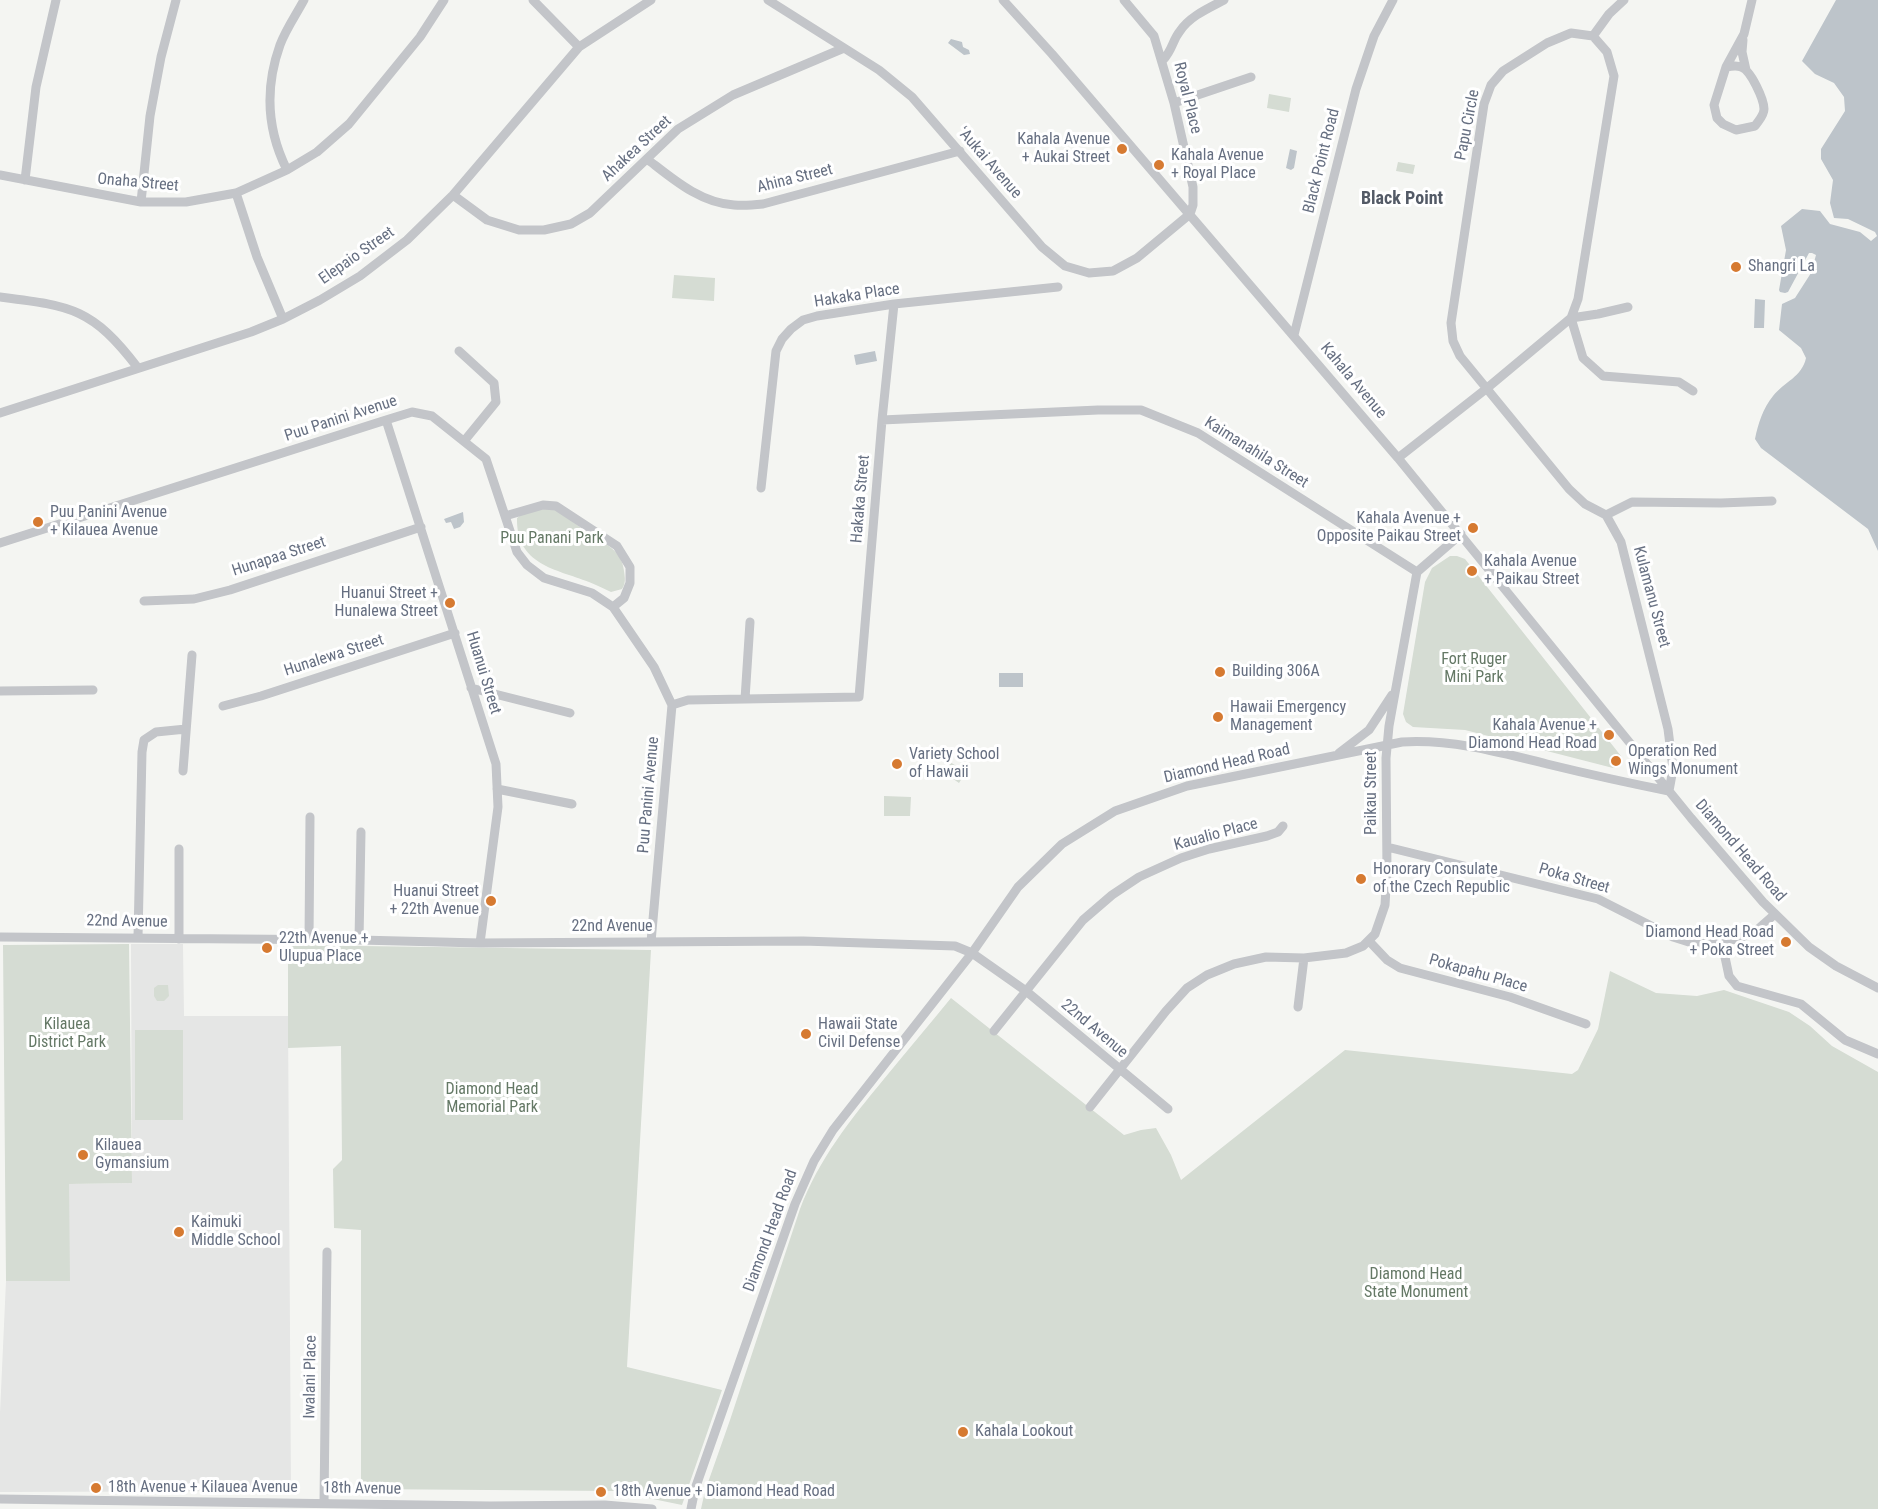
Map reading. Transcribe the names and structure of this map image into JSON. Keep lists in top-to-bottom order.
{
  "streets": {
    "street": [
      "Royal Place",
      "Papu Circle",
      "Ahakea Street",
      "Black Point Road",
      "ʻAukai Avenue",
      "Ahina Street",
      "Onaha Street",
      "Elepaio Street",
      "Hakaka Place",
      "Kahala Avenue",
      "Puu Panini Avenue",
      "Kaimanahila Street",
      "Hakaka Street",
      "Hunapaa Street",
      "Kulamanu Street",
      "Hunalewa Street",
      "Huanui Street",
      "Diamond Head Road",
      "Paikau Street",
      "Kaualio Place",
      "Poka Street",
      "22nd Avenue",
      "Pokapahu Place",
      "Iwalani Place",
      "18th Avenue"
    ]
  },
  "crossings": [
    ["Royal Place", "ʻAukai Avenue"],
    ["Royal Place", "Kahala Avenue"],
    ["Ahakea Street", "ʻAukai Avenue"],
    ["Ahakea Street", "Ahina Street"],
    ["Ahakea Street", "Elepaio Street"],
    ["Black Point Road", "Kahala Avenue"],
    ["ʻAukai Avenue", "Ahina Street"],
    ["ʻAukai Avenue", "Kahala Avenue"],
    ["Hakaka Place", "Hakaka Street"],
    ["Kahala Avenue", "Kulamanu Street"],
    ["Kahala Avenue", "Diamond Head Road"],
    ["Puu Panini Avenue", "Huanui Street"],
    ["Puu Panini Avenue", "22nd Avenue"],
    ["Kaimanahila Street", "Hakaka Street"],
    ["Kaimanahila Street", "Paikau Street"],
    ["Hunapaa Street", "Huanui Street"],
    ["Kulamanu Street", "Diamond Head Road"],
    ["Hunalewa Street", "Huanui Street"],
    ["Huanui Street", "22nd Avenue"],
    ["Diamond Head Road", "Paikau Street"],
    ["Diamond Head Road", "Poka Street"],
    ["Diamond Head Road", "22nd Avenue"],
    ["Paikau Street", "Poka Street"],
    ["Paikau Street", "Pokapahu Place"],
    ["Kaualio Place", "22nd Avenue"],
    ["Iwalani Place", "18th Avenue"]
  ],
  "districts": ["Black Point"],
  "parks": [
    "Puu Panani Park",
    "Fort Ruger Mini Park",
    "Kilauea District Park",
    "Diamond Head Memorial Park",
    "Diamond Head State Monument"
  ],
  "places": [
    "Kahala Avenue + Aukai Street",
    "Kahala Avenue + Royal Place",
    "Shangri La",
    "Puu Panini Avenue + Kilauea Avenue",
    "Kahala Avenue + Opposite Paikau Street",
    "Kahala Avenue + Paikau Street",
    "Huanui Street + Hunalewa Street",
    "Building 306A",
    "Hawaii Emergency Management",
    "Kahala Avenue + Diamond Head Road",
    "Operation Red Wings Monument",
    "Variety School of Hawaii",
    "Honorary Consulate of the Czech Republic",
    "Huanui Street + 22th Avenue",
    "Diamond Head Road + Poka Street",
    "22th Avenue + Ulupua Place",
    "Hawaii State Civil Defense",
    "Kilauea Gymansium",
    "Kaimuki Middle School",
    "Kahala Lookout",
    "18th Avenue + Kilauea Avenue",
    "18th Avenue + Diamond Head Road"
  ]
}
